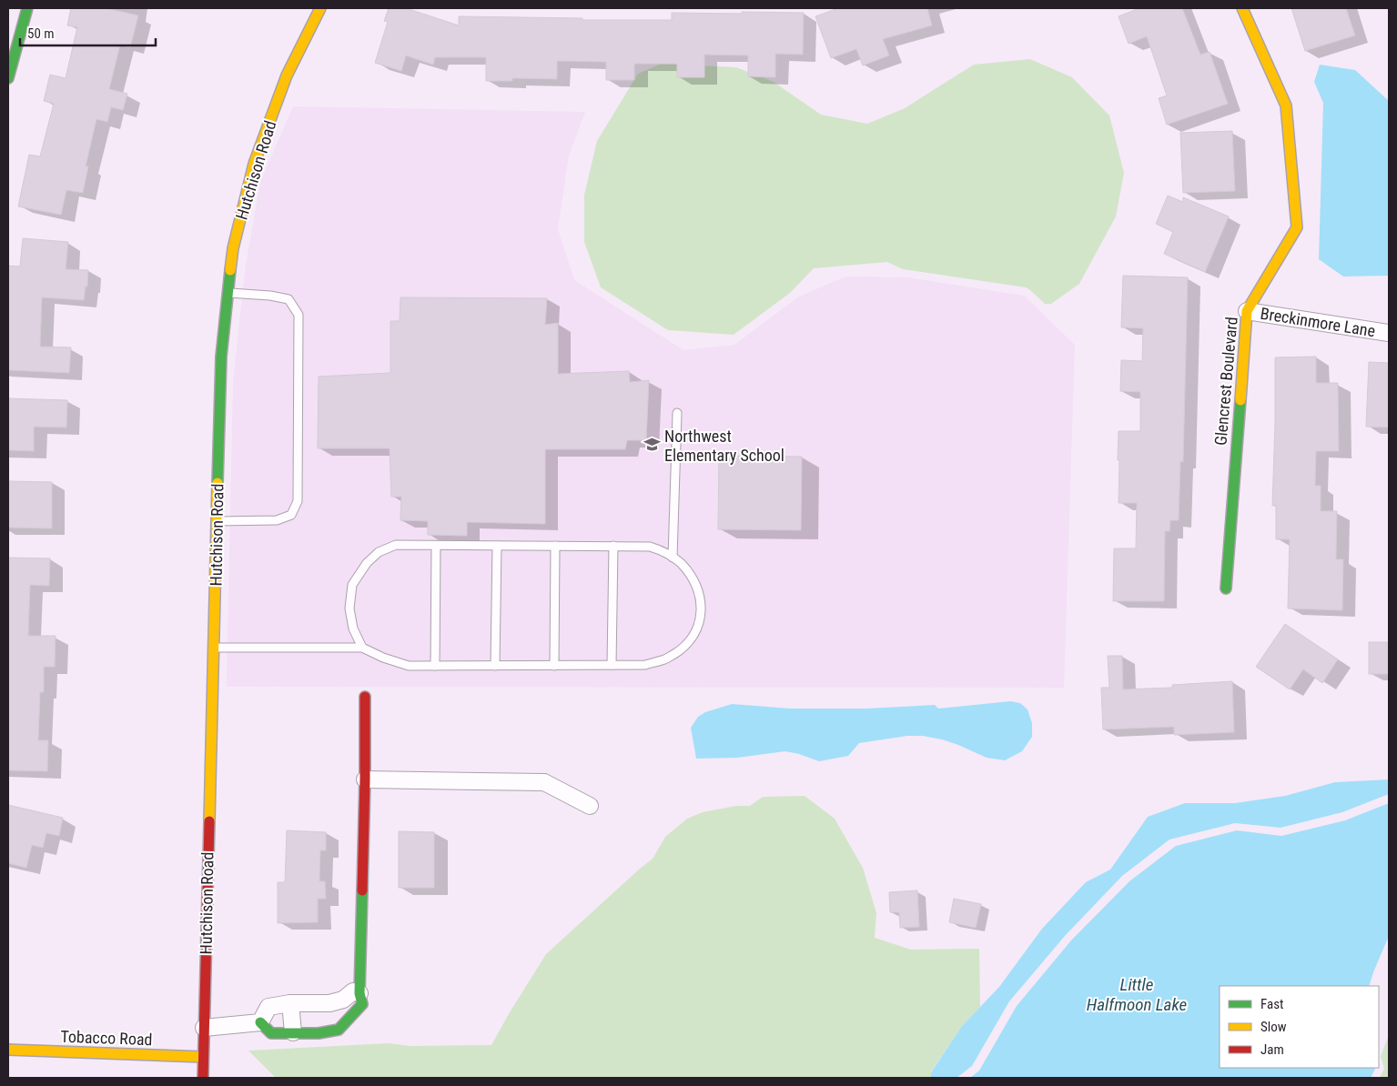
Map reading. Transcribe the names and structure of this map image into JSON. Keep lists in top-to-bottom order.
{
  "streets": {
    "street": [
      "Hutchison Road",
      "Breckinmore Lane",
      "Glencrest Boulevard",
      "Tobacco Road"
    ]
  },
  "crossings": [
    ["Hutchison Road", "Tobacco Road"],
    ["Breckinmore Lane", "Glencrest Boulevard"]
  ],
  "water": ["Little Halfmoon Lake"],
  "places": {
    "school or university": ["Northwest Elementary School"]
  },
  "legend": ["Fast", "Slow", "Jam"],
  "scale_bar": "50 m"
}
